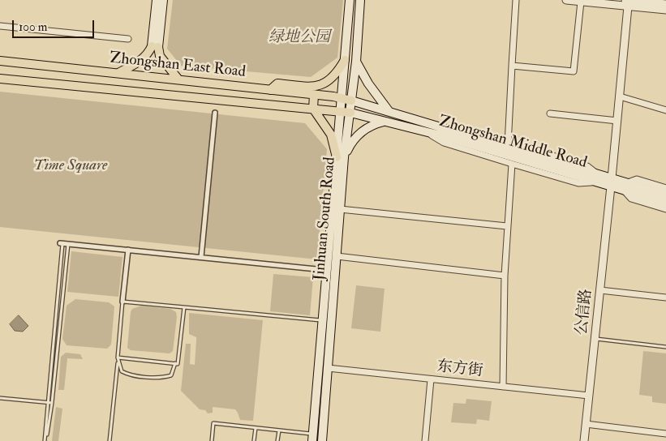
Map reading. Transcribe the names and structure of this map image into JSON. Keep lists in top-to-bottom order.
{
  "streets": {
    "main road": ["Zhongshan East Road", "Zhongshan Middle Road", "Jinhuan South Road"],
    "street": ["公信路", "东方街"]
  },
  "crossings": [
    ["Zhongshan East Road", "Zhongshan Middle Road"],
    ["Zhongshan East Road", "Jinhuan South Road"],
    ["Zhongshan Middle Road", "Jinhuan South Road"],
    ["Zhongshan Middle Road", "公信路"],
    ["Jinhuan South Road", "东方街"],
    ["公信路", "东方街"]
  ],
  "parks": ["绿地公园", "Time Square"],
  "scale_bar": "100 m"
}
